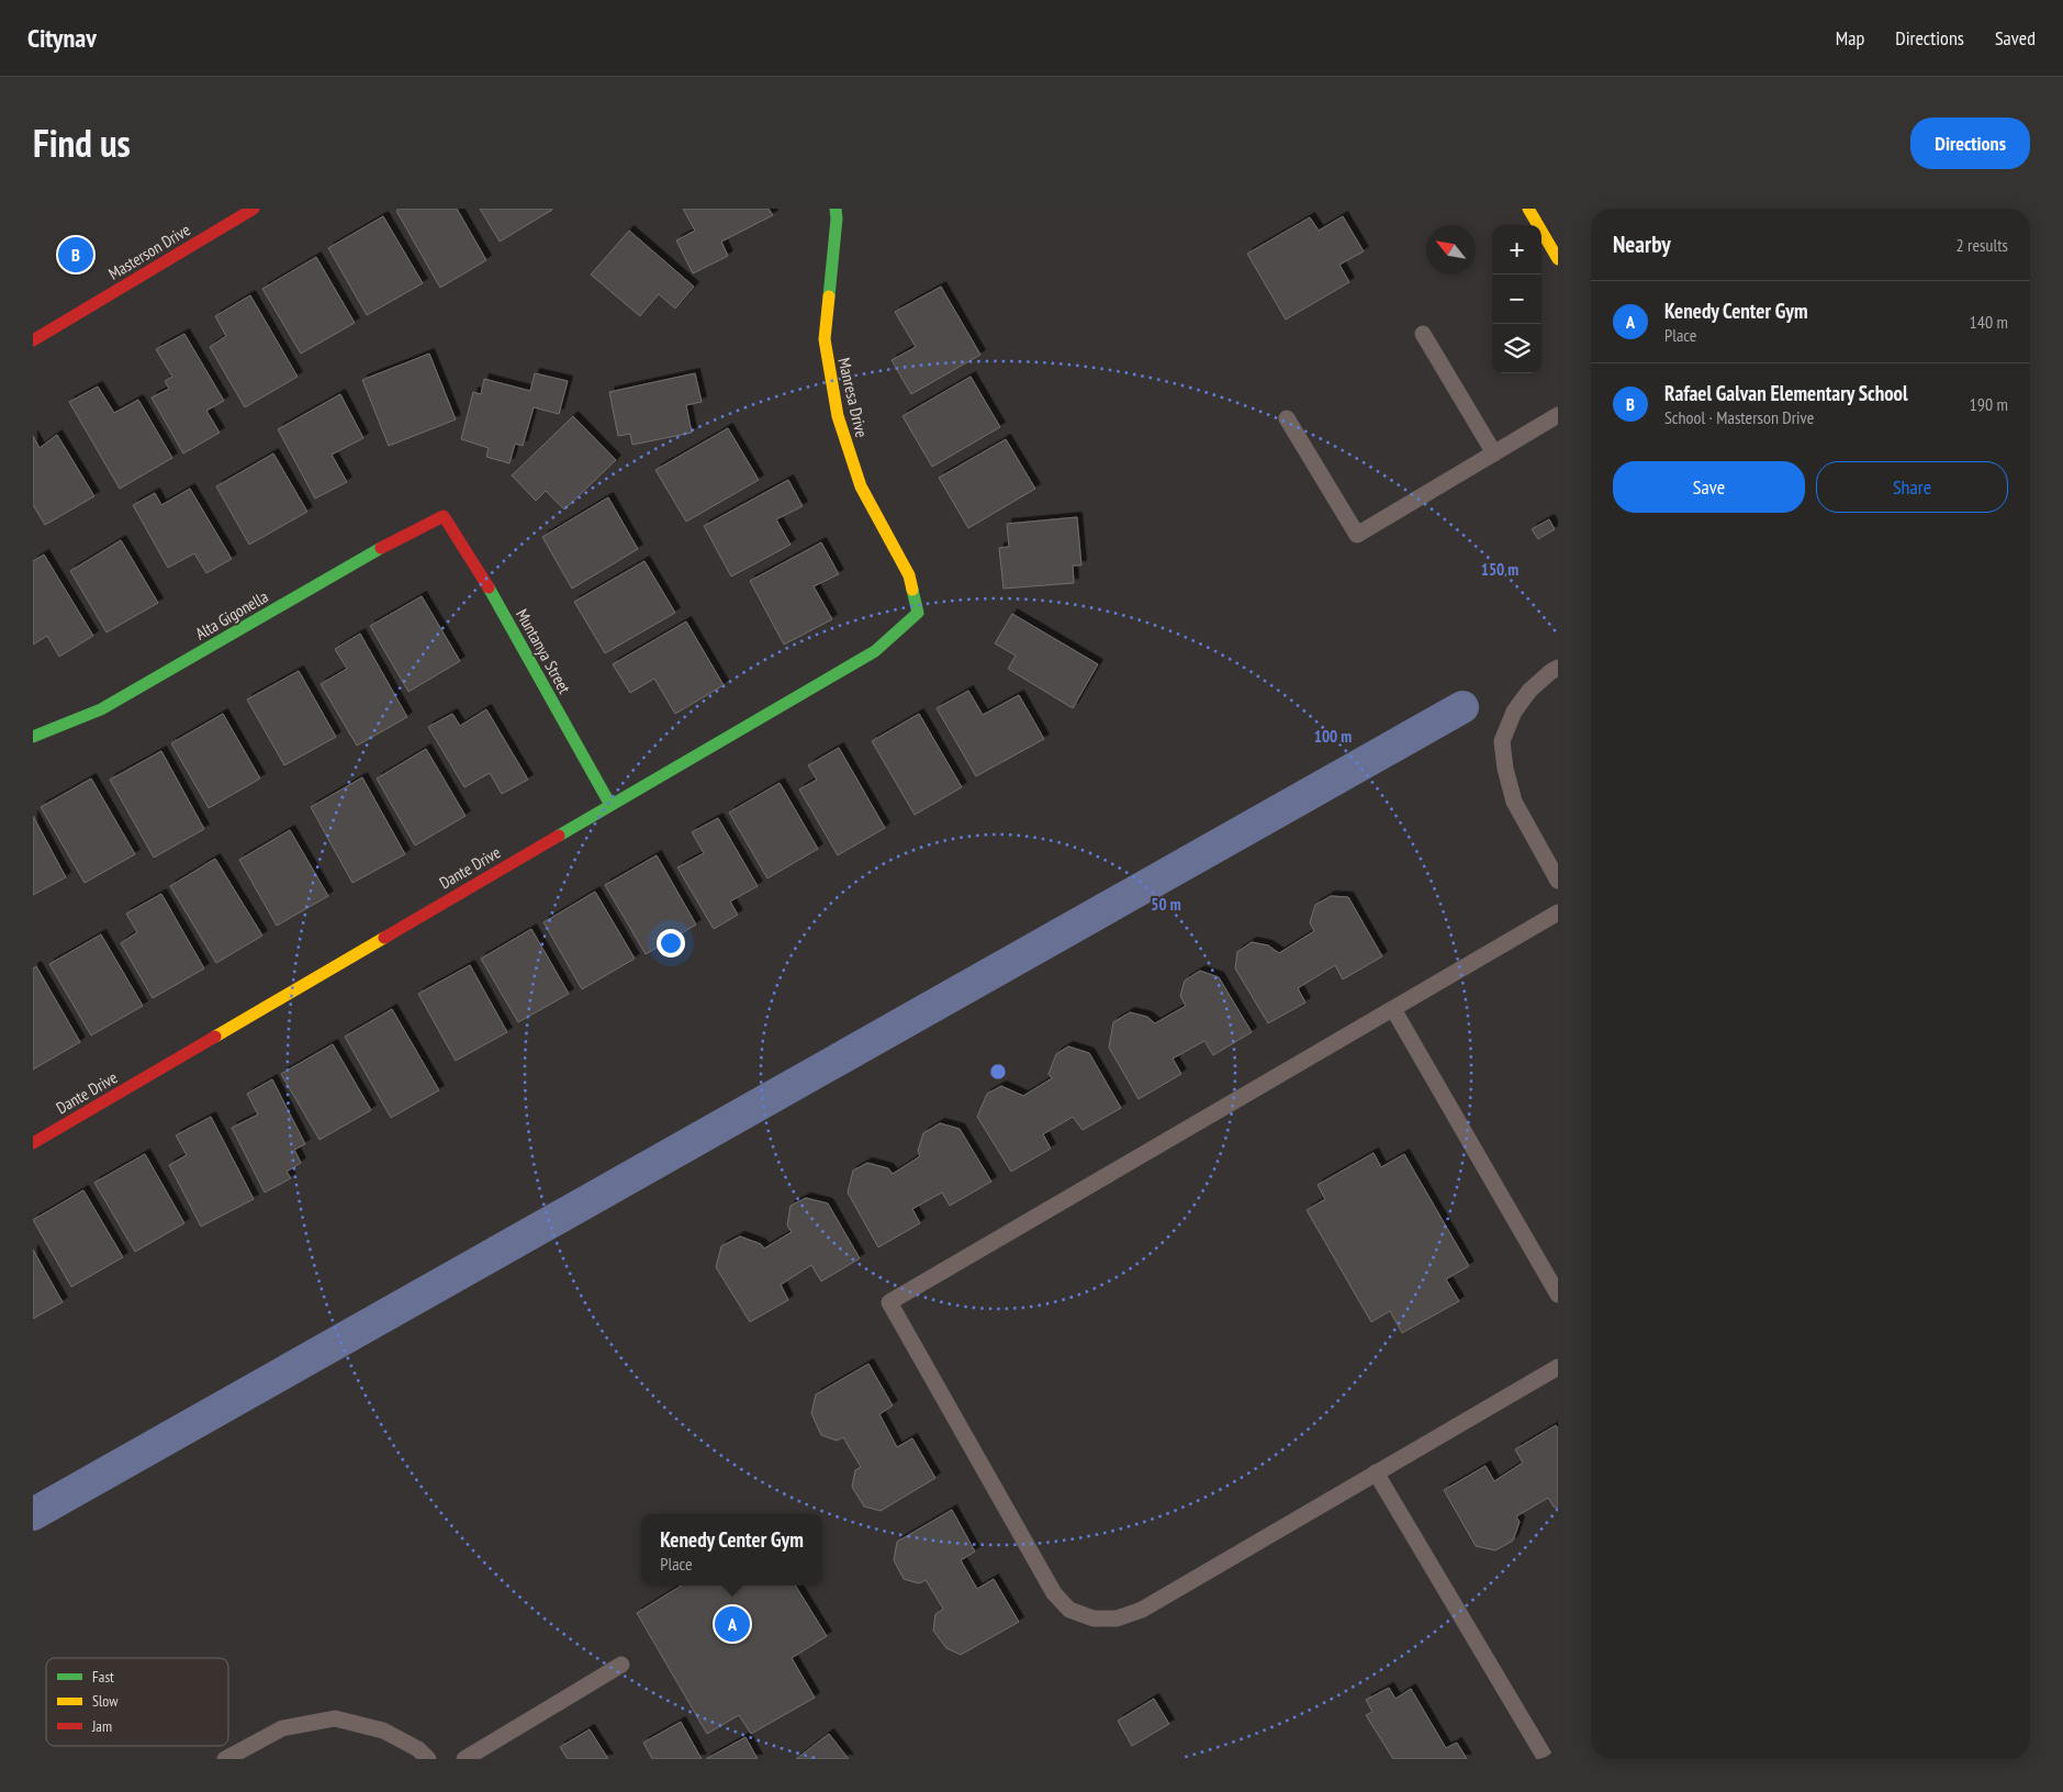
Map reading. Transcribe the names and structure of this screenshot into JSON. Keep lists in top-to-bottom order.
{
  "streets": {
    "street": [
      "Masterson Drive",
      "Manresa Drive",
      "Alta Gigonella",
      "Muntanya Street",
      "Dante Drive"
    ]
  },
  "crossings": [
    ["Manresa Drive", "Dante Drive"],
    ["Alta Gigonella", "Muntanya Street"],
    ["Muntanya Street", "Dante Drive"]
  ],
  "legend": ["Fast", "Slow", "Jam"],
  "north": "top left",
  "page": {
    "header": "Citynav",
    "nav": ["Map", "Directions", "Saved"],
    "title": "Find us",
    "buttons": [
      "Directions",
      ["Save", "Share"]
    ],
    "heading": ["Nearby", "2 results"],
    "map_buttons": ["+", "−"],
    "pins": ["B", "A"],
    "list": [
      {
        "mark": "A",
        "name": "Kenedy Center Gym",
        "note": "Place",
        "value": "140 m"
      },
      {
        "mark": "B",
        "name": "Rafael Galvan Elementary School",
        "note": "School · Masterson Drive",
        "value": "190 m"
      }
    ],
    "popup": ["Kenedy Center Gym", "Place"]
  },
  "rings": ["150 m", "100 m", "50 m"]
}
